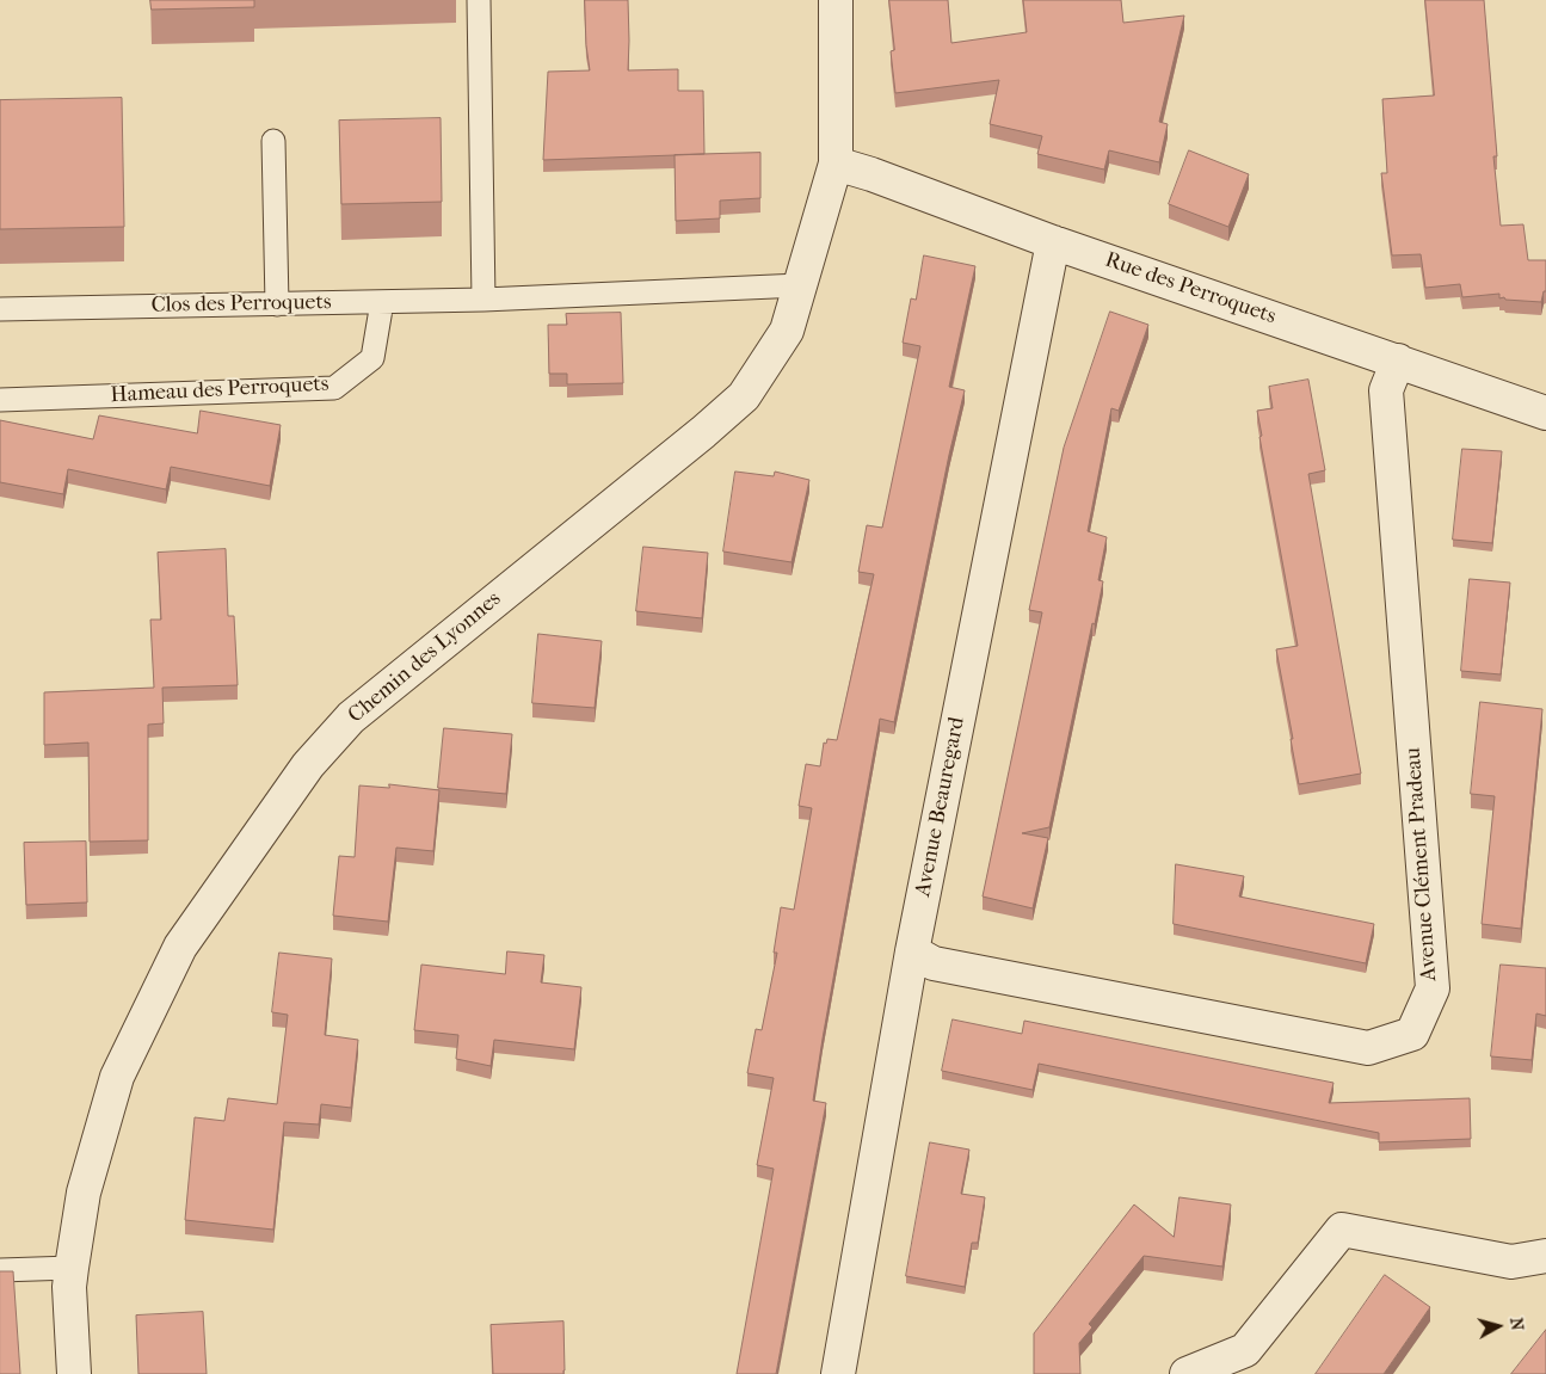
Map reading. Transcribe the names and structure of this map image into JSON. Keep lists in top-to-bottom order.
{
  "streets": {
    "street": [
      "Rue des Perroquets",
      "Chemin des Lyonnes",
      "Avenue Beauregard",
      "Avenue Clément Pradeau"
    ],
    "lane": ["Clos des Perroquets", "Hameau des Perroquets"]
  },
  "crossings": [
    ["Rue des Perroquets", "Chemin des Lyonnes"],
    ["Rue des Perroquets", "Avenue Beauregard"],
    ["Rue des Perroquets", "Avenue Clément Pradeau"],
    ["Clos des Perroquets", "Hameau des Perroquets"],
    ["Clos des Perroquets", "Chemin des Lyonnes"],
    ["Avenue Beauregard", "Avenue Clément Pradeau"]
  ],
  "north": "right"
}
